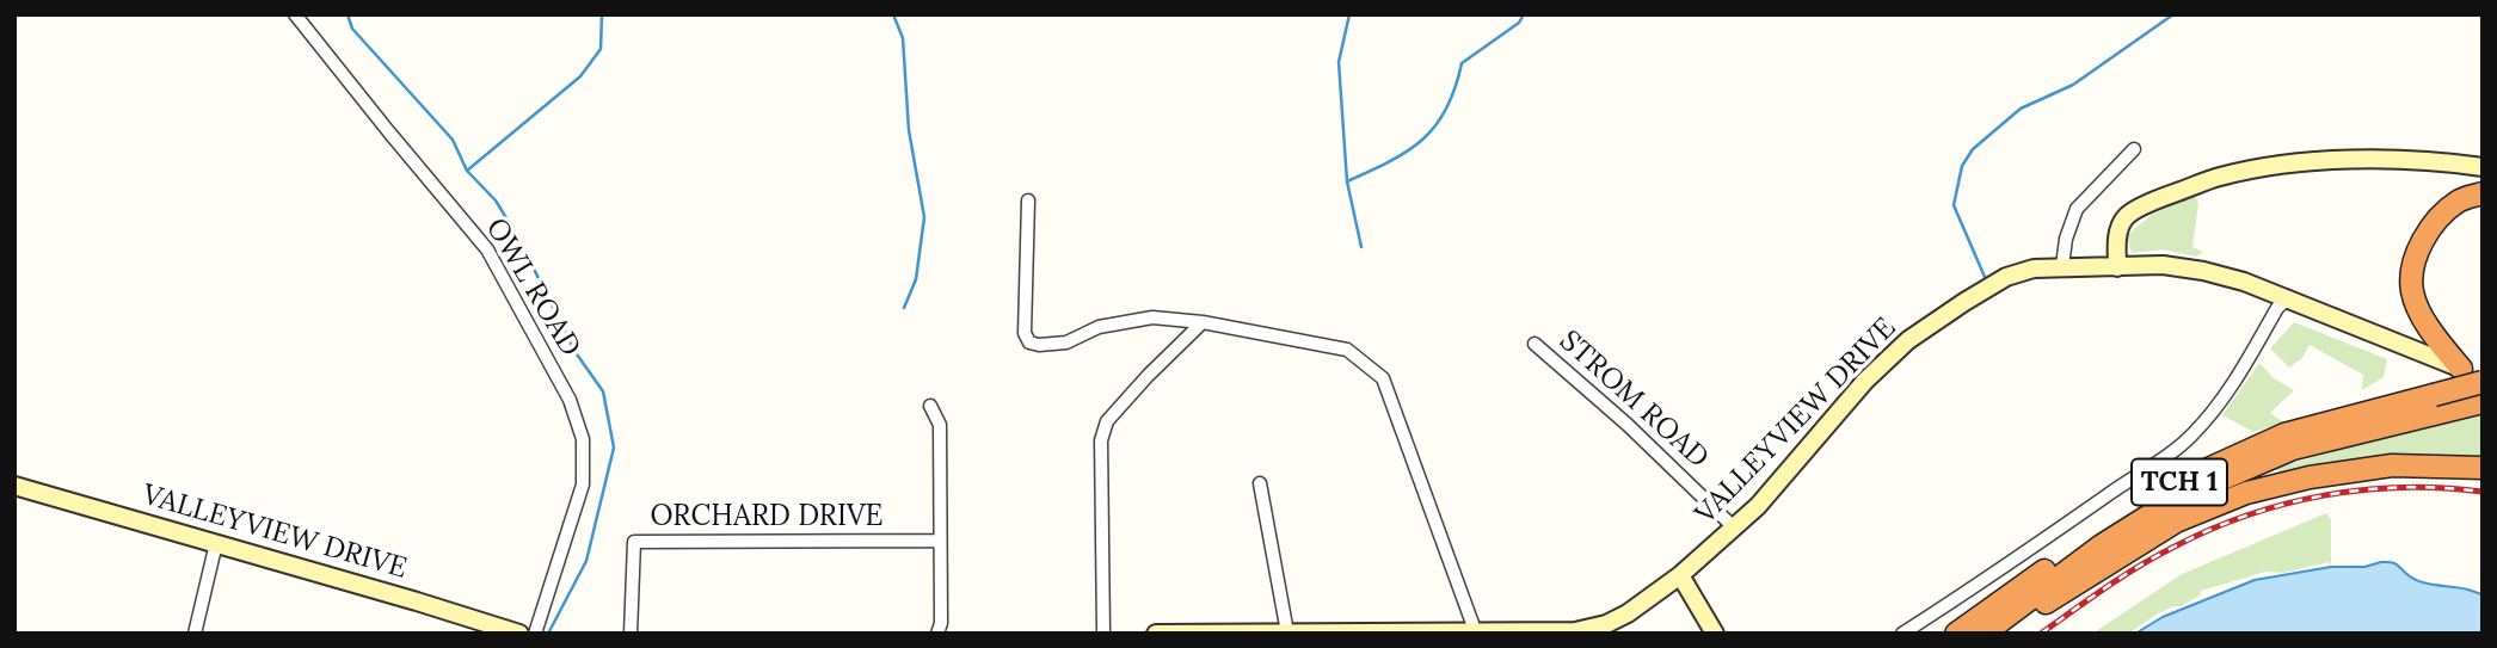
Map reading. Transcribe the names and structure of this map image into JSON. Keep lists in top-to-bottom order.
{
  "streets": {
    "highway": ["TCH 1"],
    "street": [
      "OWL ROAD",
      "STROM ROAD",
      "VALLEYVIEW DRIVE",
      "ORCHARD DRIVE"
    ]
  },
  "crossings": [
    ["STROM ROAD", "VALLEYVIEW DRIVE"],
    ["VALLEYVIEW DRIVE", "TCH 1"]
  ]
}
